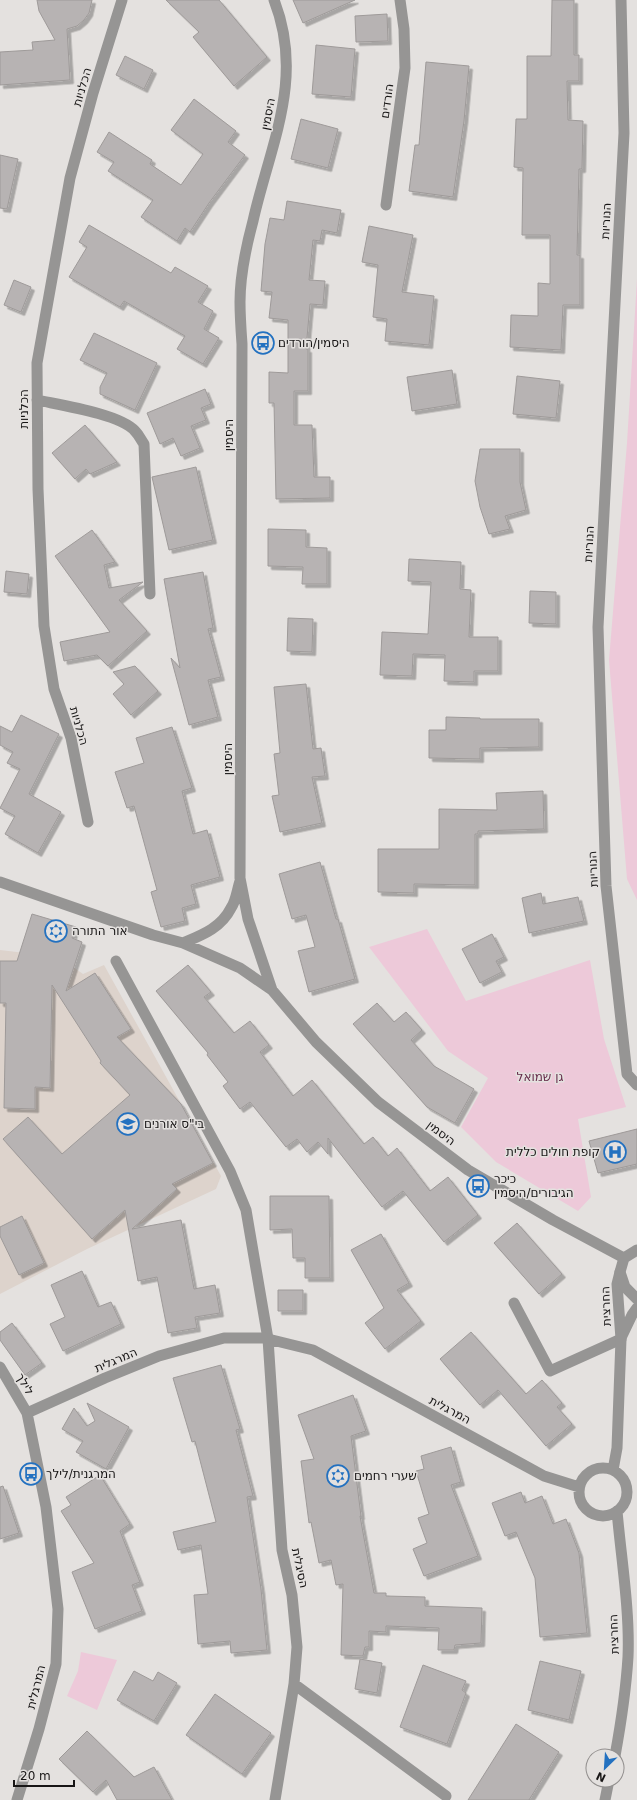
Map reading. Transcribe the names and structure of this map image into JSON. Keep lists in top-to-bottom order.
{
  "streets": {
    "street": [
      "הכלניות",
      "הורדים",
      "היסמין",
      "הנוריות",
      "החרצית",
      "המרגלית",
      "לילך",
      "הסיגלית"
    ]
  },
  "crossings": [
    ["היסמין", "החרצית"],
    ["החרצית", "המרגלית"],
    ["המרגלית", "לילך"],
    ["המרגלית", "הסיגלית"]
  ],
  "parks": ["גן שמואל"],
  "places": {
    "bus stop": ["היסמין/הורדים", "כיכר הגיבורים/היסמין", "המרגנית/לילך"],
    "synagogue": ["אור התורה", "שערי רחמים"],
    "school or university": ["בי\"ס אורנים"],
    "hospital": ["קופת חולים כללית"]
  },
  "scale_bar": "20 m",
  "north": "bottom left"
}
